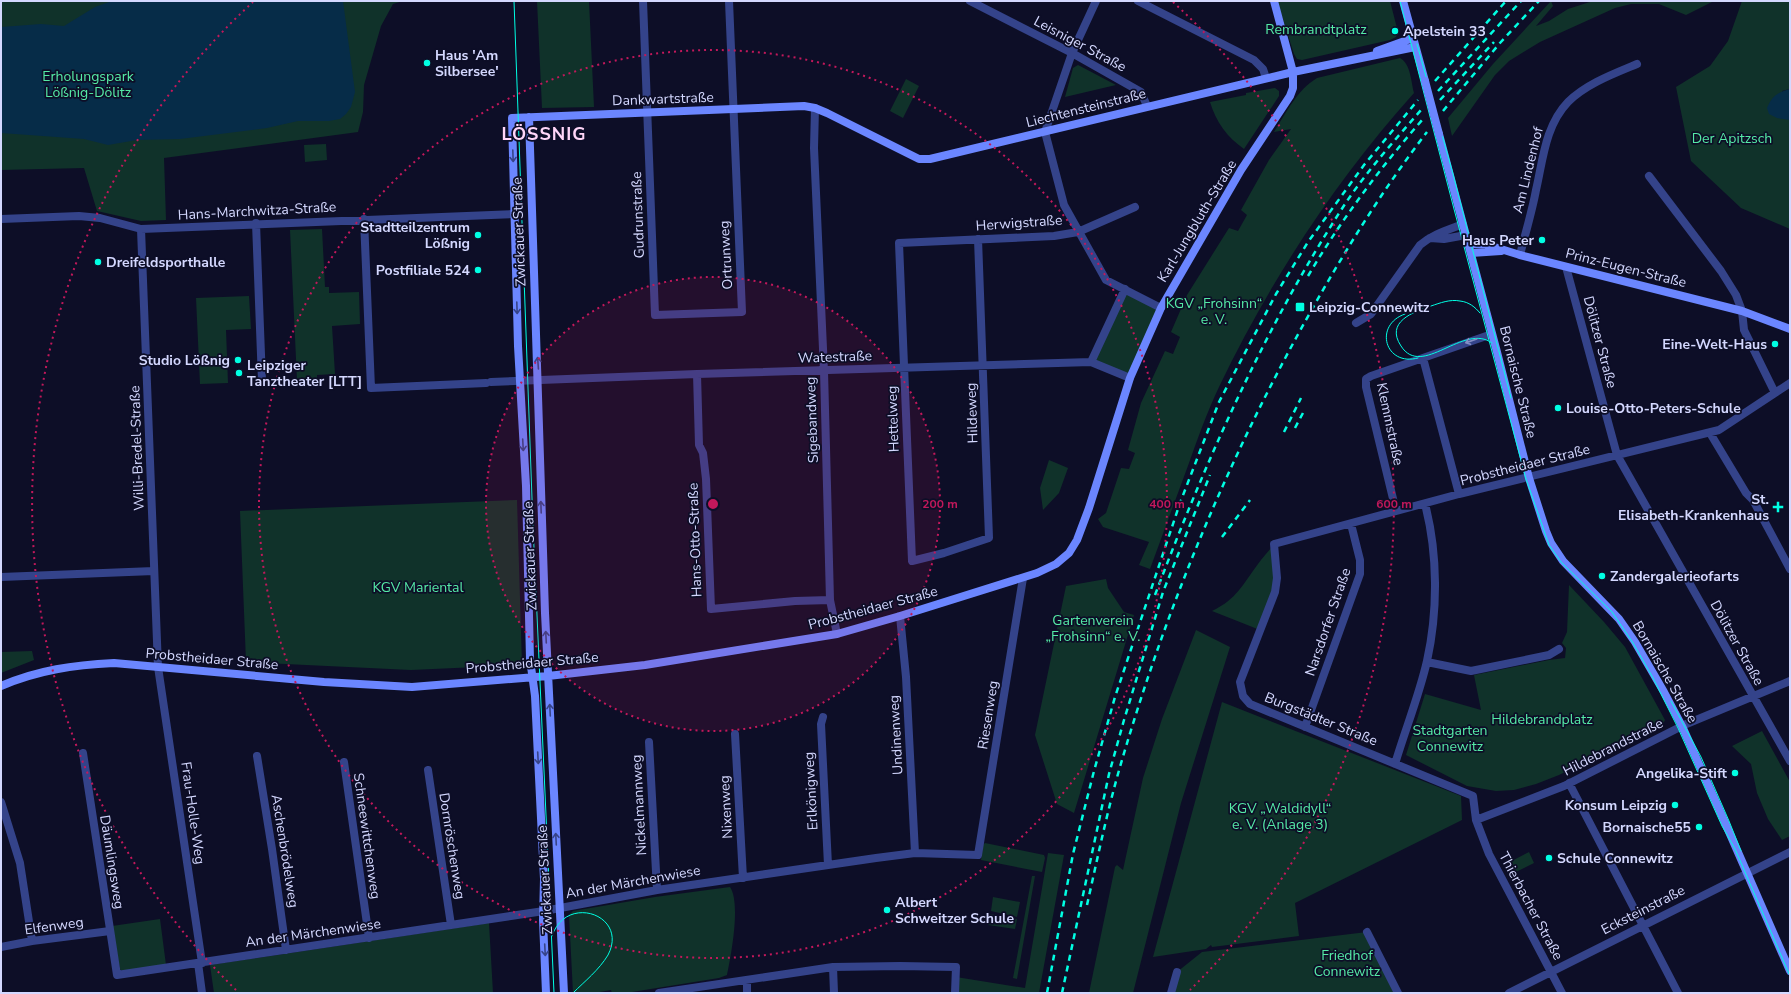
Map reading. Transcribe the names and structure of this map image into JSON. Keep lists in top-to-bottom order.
{
  "streets": {
    "main road": [
      "Dankwartstraße",
      "Liechtensteinstraße",
      "Karl-Jungbluth-Straße",
      "Zwickauer Straße",
      "Prinz-Eugen-Straße",
      "Bornaische Straße",
      "Probstheidaer Straße"
    ],
    "street": [
      "Leisniger Straße",
      "Am Lindenhof",
      "Hans-Marchwitza-Straße",
      "Gudrunstraße",
      "Herwigstraße",
      "Ortrunweg",
      "Dölitzer Straße",
      "Watestraße",
      "Hildeweg",
      "Hettelweg",
      "Sigebandweg",
      "Klemmstraße",
      "Willi-Bredel-Straße",
      "Hans-Otto-Straße",
      "Narsdorfer Straße",
      "Riesenweg",
      "Burgstädter Straße",
      "Undinenweg",
      "Hildebrandstraße",
      "Erlkönigweg",
      "Nickelmannweg",
      "Nixenweg",
      "Frau-Holle-Weg",
      "Schneewittchenweg",
      "Dornröschenweg",
      "Aschenbrödelweg",
      "Däumlingsweg",
      "An der Märchenwiese",
      "Thierbacher Straße",
      "Ecksteinstraße",
      "Elfenweg"
    ]
  },
  "crossings": [
    ["Leisniger Straße", "Liechtensteinstraße"],
    ["Dankwartstraße", "Liechtensteinstraße"],
    ["Dankwartstraße", "Gudrunstraße"],
    ["Dankwartstraße", "Zwickauer Straße"],
    ["Dankwartstraße", "Ortrunweg"],
    ["Dankwartstraße", "Sigebandweg"],
    ["Liechtensteinstraße", "Karl-Jungbluth-Straße"],
    ["Liechtensteinstraße", "Bornaische Straße"],
    ["Liechtensteinstraße", "Sigebandweg"],
    ["Am Lindenhof", "Prinz-Eugen-Straße"],
    ["Hans-Marchwitza-Straße", "Zwickauer Straße"],
    ["Hans-Marchwitza-Straße", "Watestraße"],
    ["Hans-Marchwitza-Straße", "Willi-Bredel-Straße"],
    ["Gudrunstraße", "Ortrunweg"],
    ["Karl-Jungbluth-Straße", "Watestraße"],
    ["Karl-Jungbluth-Straße", "Probstheidaer Straße"],
    ["Herwigstraße", "Hildeweg"],
    ["Herwigstraße", "Hettelweg"],
    ["Zwickauer Straße", "Watestraße"],
    ["Zwickauer Straße", "Probstheidaer Straße"],
    ["Zwickauer Straße", "An der Märchenwiese"],
    ["Prinz-Eugen-Straße", "Dölitzer Straße"],
    ["Prinz-Eugen-Straße", "Bornaische Straße"],
    ["Dölitzer Straße", "Probstheidaer Straße"],
    ["Dölitzer Straße", "Hildebrandstraße"],
    ["Watestraße", "Hildeweg"],
    ["Watestraße", "Hettelweg"],
    ["Watestraße", "Sigebandweg"],
    ["Watestraße", "Hans-Otto-Straße"],
    ["Bornaische Straße", "Klemmstraße"],
    ["Bornaische Straße", "Probstheidaer Straße"],
    ["Bornaische Straße", "Hildebrandstraße"],
    ["Bornaische Straße", "Ecksteinstraße"],
    ["Hildeweg", "Hettelweg"],
    ["Sigebandweg", "Probstheidaer Straße"],
    ["Sigebandweg", "Hans-Otto-Straße"],
    ["Klemmstraße", "Probstheidaer Straße"],
    ["Willi-Bredel-Straße", "Probstheidaer Straße"],
    ["Willi-Bredel-Straße", "Frau-Holle-Weg"],
    ["Probstheidaer Straße", "Narsdorfer Straße"],
    ["Probstheidaer Straße", "Riesenweg"],
    ["Probstheidaer Straße", "Burgstädter Straße"],
    ["Probstheidaer Straße", "Undinenweg"],
    ["Probstheidaer Straße", "Frau-Holle-Weg"],
    ["Narsdorfer Straße", "Burgstädter Straße"],
    ["Riesenweg", "An der Märchenwiese"],
    ["Burgstädter Straße", "Hildebrandstraße"],
    ["Burgstädter Straße", "Thierbacher Straße"],
    ["Undinenweg", "An der Märchenwiese"],
    ["Hildebrandstraße", "Thierbacher Straße"],
    ["Erlkönigweg", "An der Märchenwiese"],
    ["Nickelmannweg", "An der Märchenwiese"],
    ["Nixenweg", "An der Märchenwiese"],
    ["Frau-Holle-Weg", "An der Märchenwiese"],
    ["Schneewittchenweg", "An der Märchenwiese"],
    ["Dornröschenweg", "An der Märchenwiese"],
    ["Aschenbrödelweg", "An der Märchenwiese"],
    ["Däumlingsweg", "An der Märchenwiese"],
    ["Däumlingsweg", "Elfenweg"],
    ["Thierbacher Straße", "Ecksteinstraße"]
  ],
  "districts": ["LÖSSNIG"],
  "parks": [
    "Rembrandtplatz",
    "Erholungspark Lößnig-Dölitz",
    "Der Apitzsch",
    "KGV „Frohsinn“ e. V.",
    "KGV Mariental",
    "Gartenverein „Frohsinn“ e. V.",
    "Hildebrandplatz",
    "Stadtgarten Connewitz",
    "KGV „Waldidyll“ e. V. (Anlage 3)",
    "Friedhof Connewitz"
  ],
  "places": {
    "other": [
      "Apelstein 33",
      "Haus 'Am Silbersee'",
      "Stadtteilzentrum Lößnig",
      "Haus Peter",
      "Dreifeldsporthalle",
      "Postfiliale 524",
      "Eine-Welt-Haus",
      "Studio Lößnig",
      "Leipziger Tanztheater [LTT]",
      "Louise-Otto-Peters-Schule",
      "Zandergalerieofarts",
      "Angelika-Stift",
      "Konsum Leipzig",
      "Bornaische55",
      "Schule Connewitz",
      "Albert Schweitzer Schule"
    ],
    "transit": ["Leipzig-Connewitz"],
    "health": ["St. Elisabeth-Krankenhaus"]
  },
  "rings": ["200 m", "400 m", "600 m"]
}
